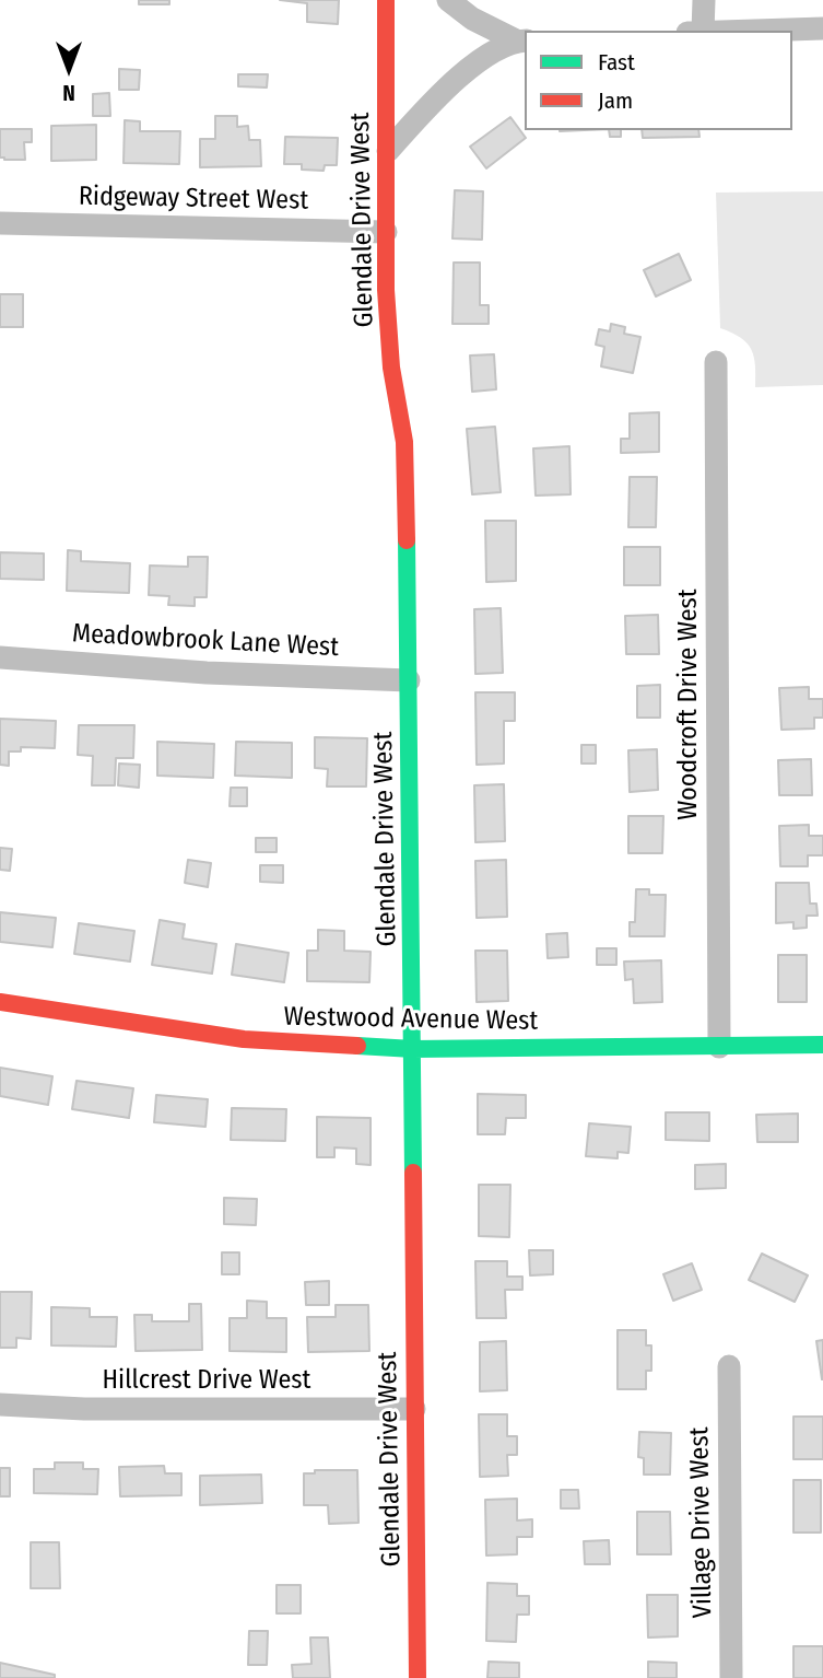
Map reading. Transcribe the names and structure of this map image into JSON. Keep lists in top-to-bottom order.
{
  "streets": {
    "street": [
      "Ridgeway Street West",
      "Glendale Drive West",
      "Meadowbrook Lane West",
      "Woodcroft Drive West",
      "Westwood Avenue West",
      "Hillcrest Drive West",
      "Village Drive West"
    ]
  },
  "crossings": [
    ["Ridgeway Street West", "Glendale Drive West"],
    ["Glendale Drive West", "Meadowbrook Lane West"],
    ["Glendale Drive West", "Westwood Avenue West"],
    ["Glendale Drive West", "Hillcrest Drive West"],
    ["Woodcroft Drive West", "Westwood Avenue West"]
  ],
  "legend": ["Fast", "Jam"],
  "north": "bottom"
}
